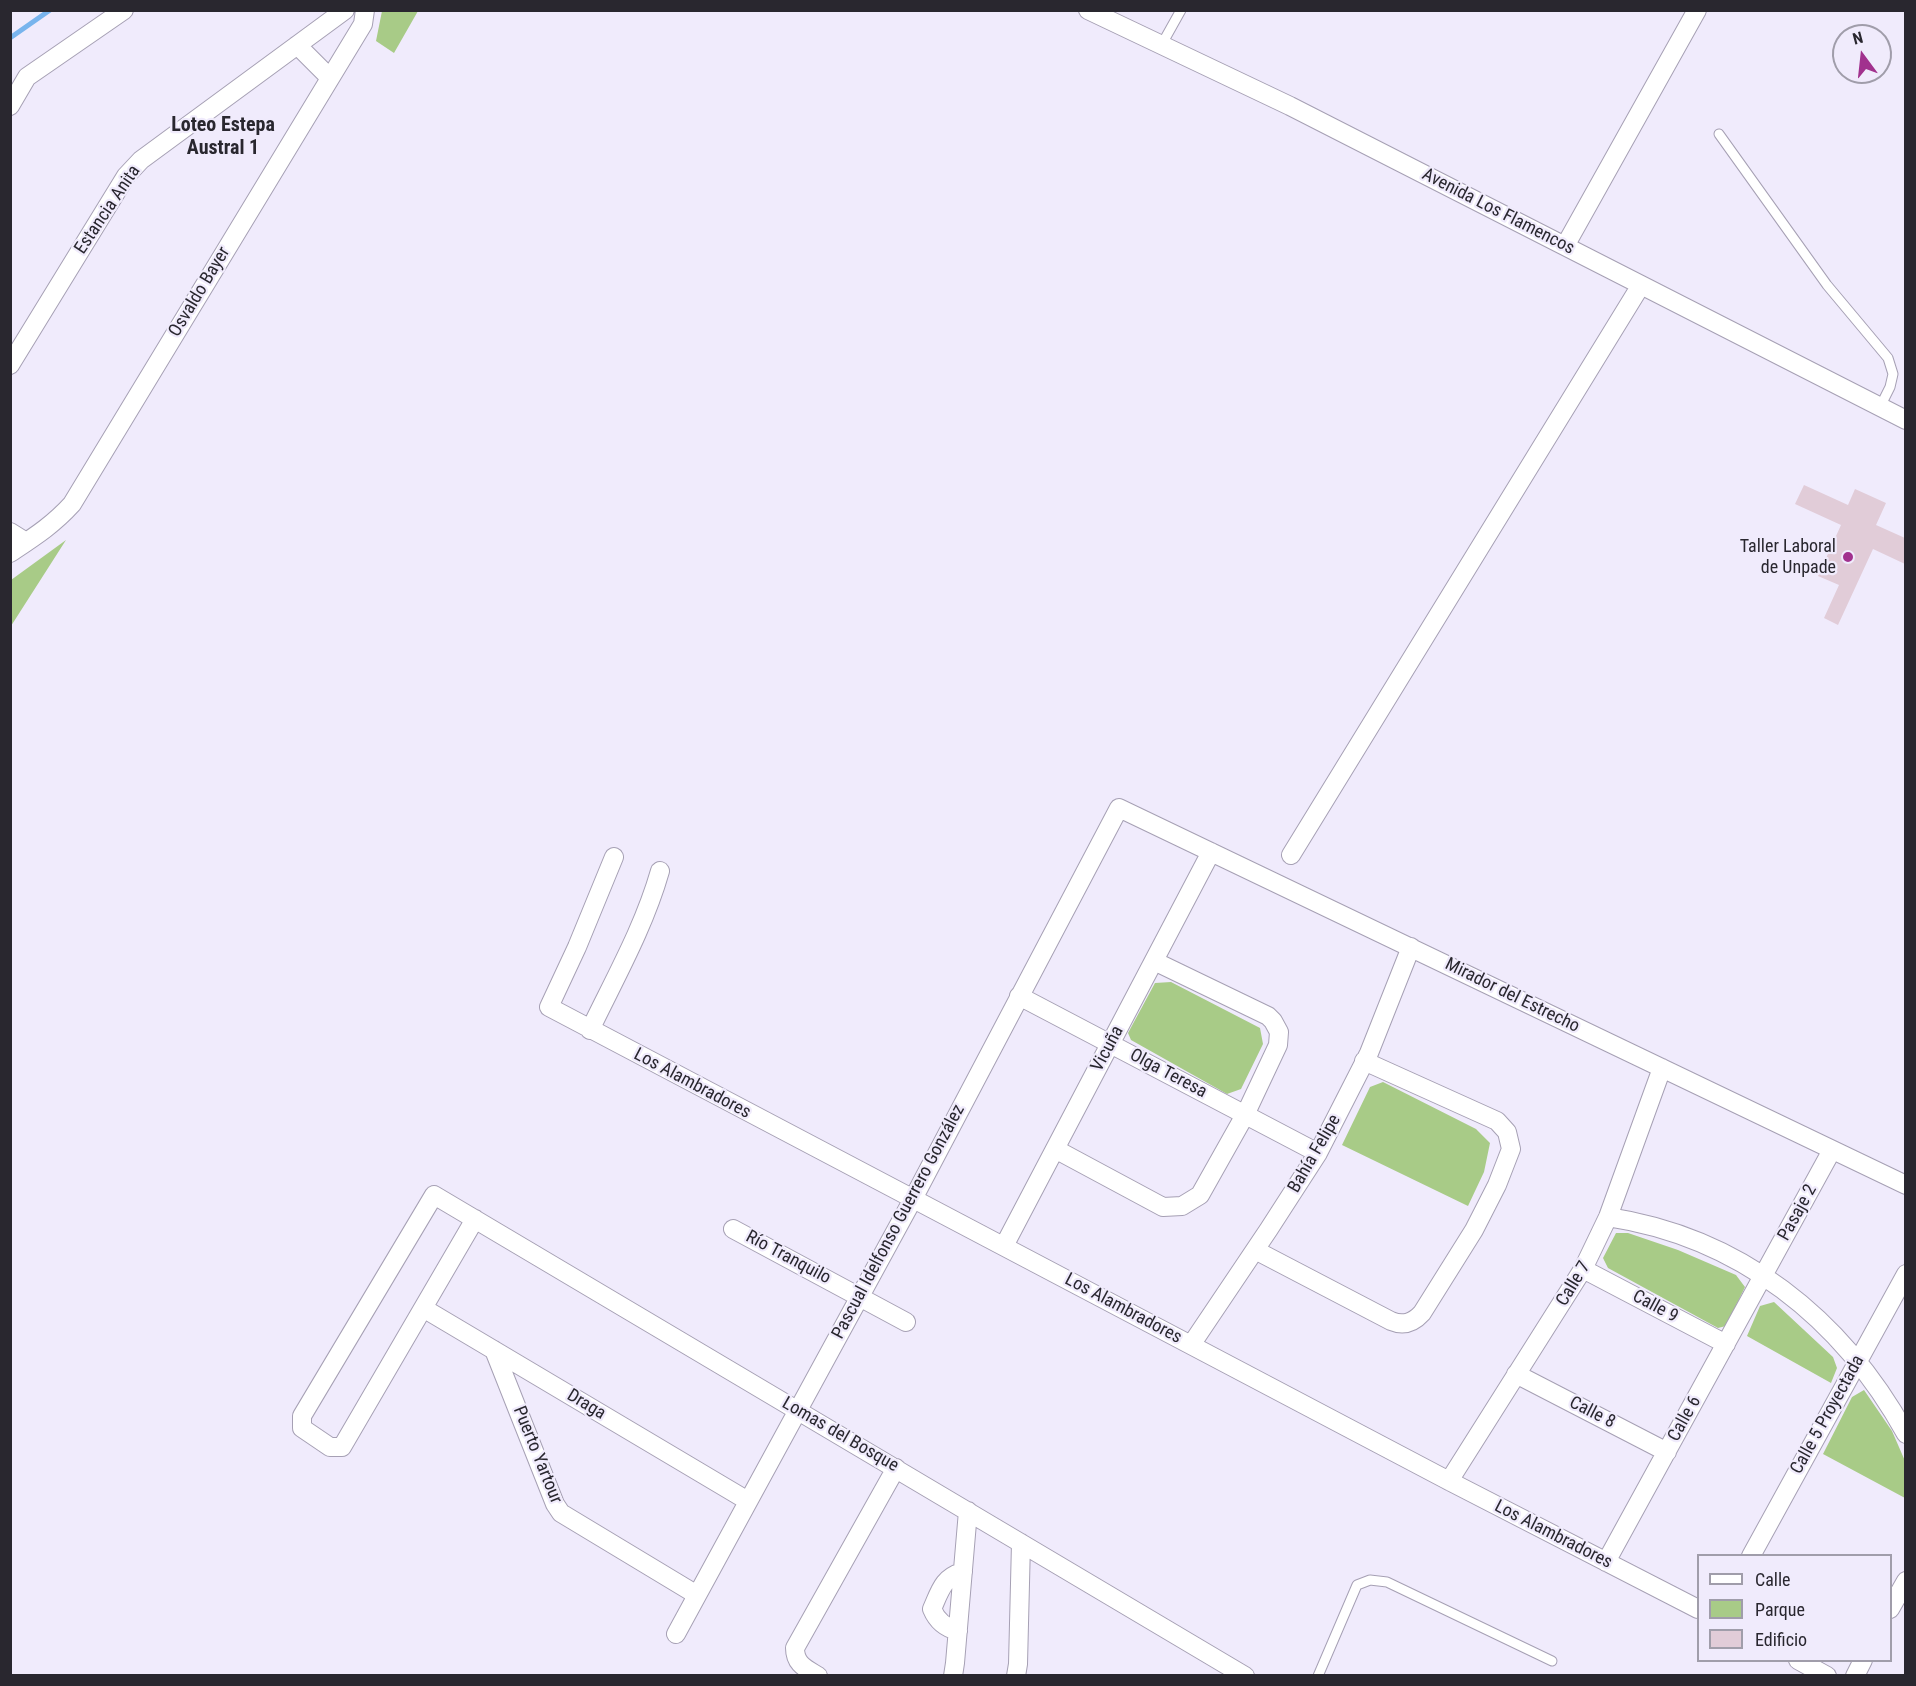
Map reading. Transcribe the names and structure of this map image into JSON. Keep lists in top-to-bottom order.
{
  "streets": {
    "street": [
      "Estancia Anita",
      "Avenida Los Flamencos",
      "Osvaldo Bayer",
      "Mirador del Estrecho",
      "Vicuña",
      "Olga Teresa",
      "Los Alambradores",
      "Bahía Felipe",
      "Pasaje 2",
      "Pascual Idelfonso Guerrero González",
      "Río Tranquilo",
      "Calle 7",
      "Calle 9",
      "Draga",
      "Calle 8",
      "Calle 5 Proyectada",
      "Calle 6",
      "Lomas del Bosque",
      "Puerto Yartour"
    ]
  },
  "crossings": [
    ["Mirador del Estrecho", "Vicuña"],
    ["Mirador del Estrecho", "Bahía Felipe"],
    ["Mirador del Estrecho", "Pasaje 2"],
    ["Mirador del Estrecho", "Pascual Idelfonso Guerrero González"],
    ["Mirador del Estrecho", "Calle 7"],
    ["Vicuña", "Olga Teresa"],
    ["Vicuña", "Los Alambradores"],
    ["Olga Teresa", "Bahía Felipe"],
    ["Olga Teresa", "Pascual Idelfonso Guerrero González"],
    ["Los Alambradores", "Bahía Felipe"],
    ["Los Alambradores", "Pascual Idelfonso Guerrero González"],
    ["Los Alambradores", "Calle 7"],
    ["Los Alambradores", "Calle 6"],
    ["Pasaje 2", "Calle 6"],
    ["Pascual Idelfonso Guerrero González", "Río Tranquilo"],
    ["Pascual Idelfonso Guerrero González", "Draga"],
    ["Pascual Idelfonso Guerrero González", "Lomas del Bosque"],
    ["Pascual Idelfonso Guerrero González", "Puerto Yartour"],
    ["Calle 7", "Calle 9"],
    ["Calle 7", "Calle 8"],
    ["Calle 9", "Calle 6"],
    ["Draga", "Lomas del Bosque"],
    ["Draga", "Puerto Yartour"],
    ["Calle 8", "Calle 6"]
  ],
  "districts": ["Loteo Estepa Austral 1"],
  "places": ["Taller Laboral de Unpade"],
  "legend": ["Calle", "Parque", "Edificio"],
  "north": "top"
}
